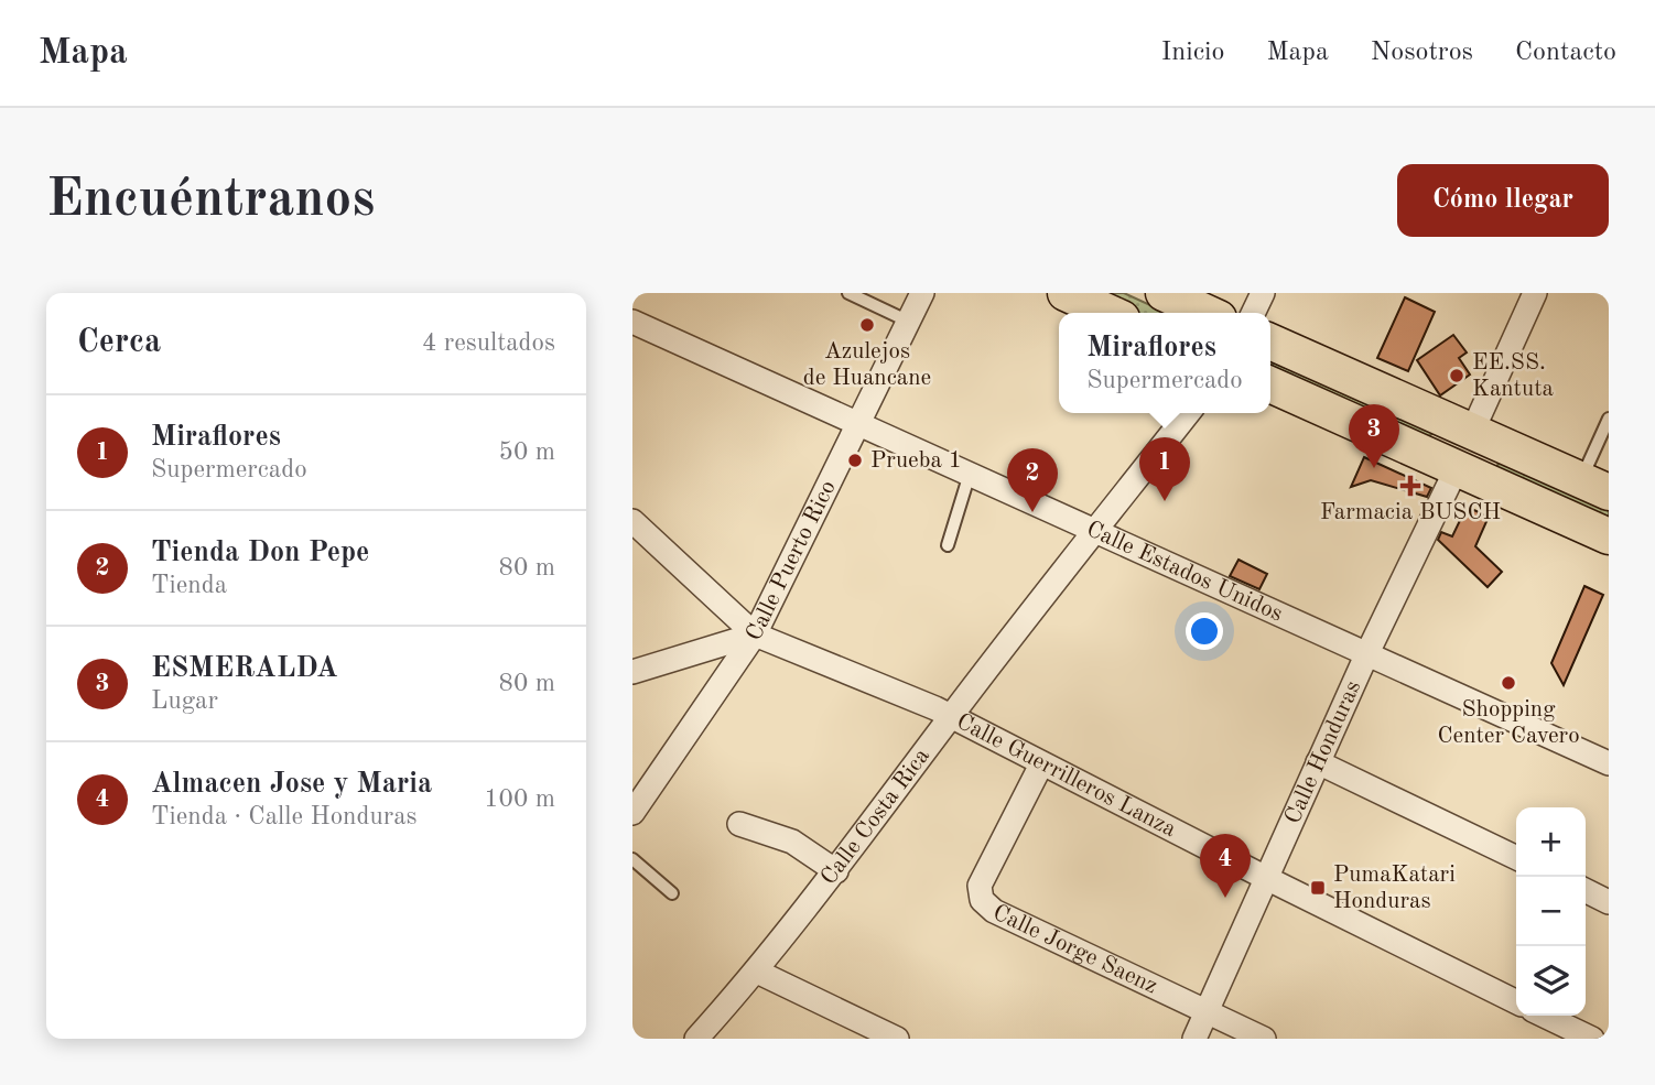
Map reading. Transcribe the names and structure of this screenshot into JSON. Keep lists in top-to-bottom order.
{
  "streets": {
    "street": [
      "Calle Puerto Rico",
      "Calle Estados Unidos",
      "Calle Honduras",
      "Calle Guerrilleros Lanza",
      "Calle Costa Rica",
      "Calle Jorge Saenz"
    ]
  },
  "crossings": [
    ["Calle Puerto Rico", "Calle Estados Unidos"],
    ["Calle Puerto Rico", "Calle Guerrilleros Lanza"],
    ["Calle Estados Unidos", "Calle Honduras"],
    ["Calle Estados Unidos", "Calle Costa Rica"],
    ["Calle Honduras", "Calle Guerrilleros Lanza"],
    ["Calle Honduras", "Calle Jorge Saenz"],
    ["Calle Guerrilleros Lanza", "Calle Costa Rica"],
    ["Calle Guerrilleros Lanza", "Calle Jorge Saenz"]
  ],
  "places": {
    "other": [
      "Azulejos de Huancane",
      "EE.SS. Kantuta",
      "Prueba 1",
      "Shopping Center Cavero"
    ],
    "health": ["Farmacia BUSCH"],
    "transit": ["PumaKatari Honduras"]
  },
  "page": {
    "header": "Mapa",
    "nav": [
      "Inicio",
      "Mapa",
      "Nosotros",
      "Contacto"
    ],
    "buttons": "Cómo llegar",
    "title": "Encuéntranos",
    "heading": ["Cerca", "4 resultados"],
    "popup": ["Miraflores", "Supermercado"],
    "list": [
      {
        "mark": "1",
        "name": "Miraflores",
        "note": "Supermercado",
        "value": "50 m"
      },
      {
        "mark": "2",
        "name": "Tienda Don Pepe",
        "note": "Tienda",
        "value": "80 m"
      },
      {
        "mark": "3",
        "name": "ESMERALDA",
        "note": "Lugar",
        "value": "80 m"
      },
      {
        "mark": "4",
        "name": "Almacen Jose y Maria",
        "note": "Tienda · Calle Honduras",
        "value": "100 m"
      }
    ],
    "pins": [
      "3",
      "1",
      "2",
      "4"
    ],
    "map_buttons": ["+", "−"]
  }
}
